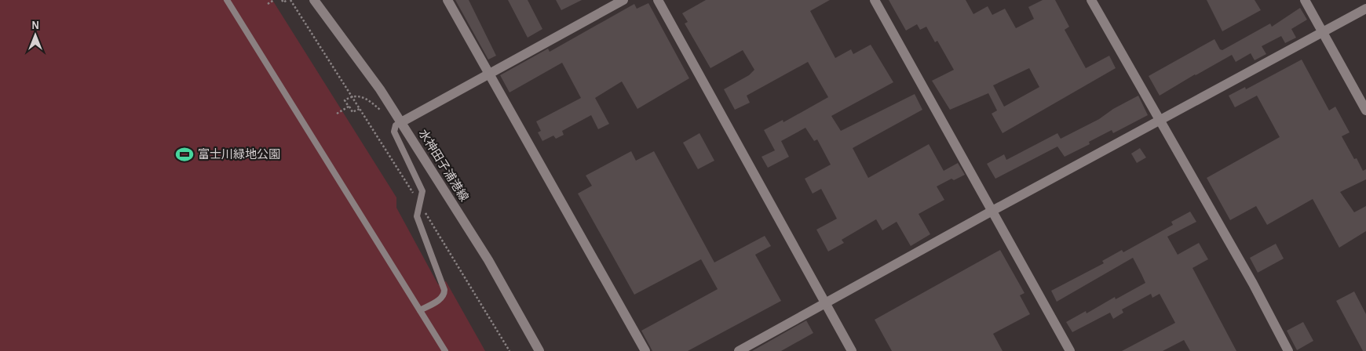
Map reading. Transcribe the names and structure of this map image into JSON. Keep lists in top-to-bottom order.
{
  "streets": {
    "street": ["水神田子浦港線"]
  },
  "places": {
    "sports": ["富士川緑地公園"]
  },
  "north": "top"
}
